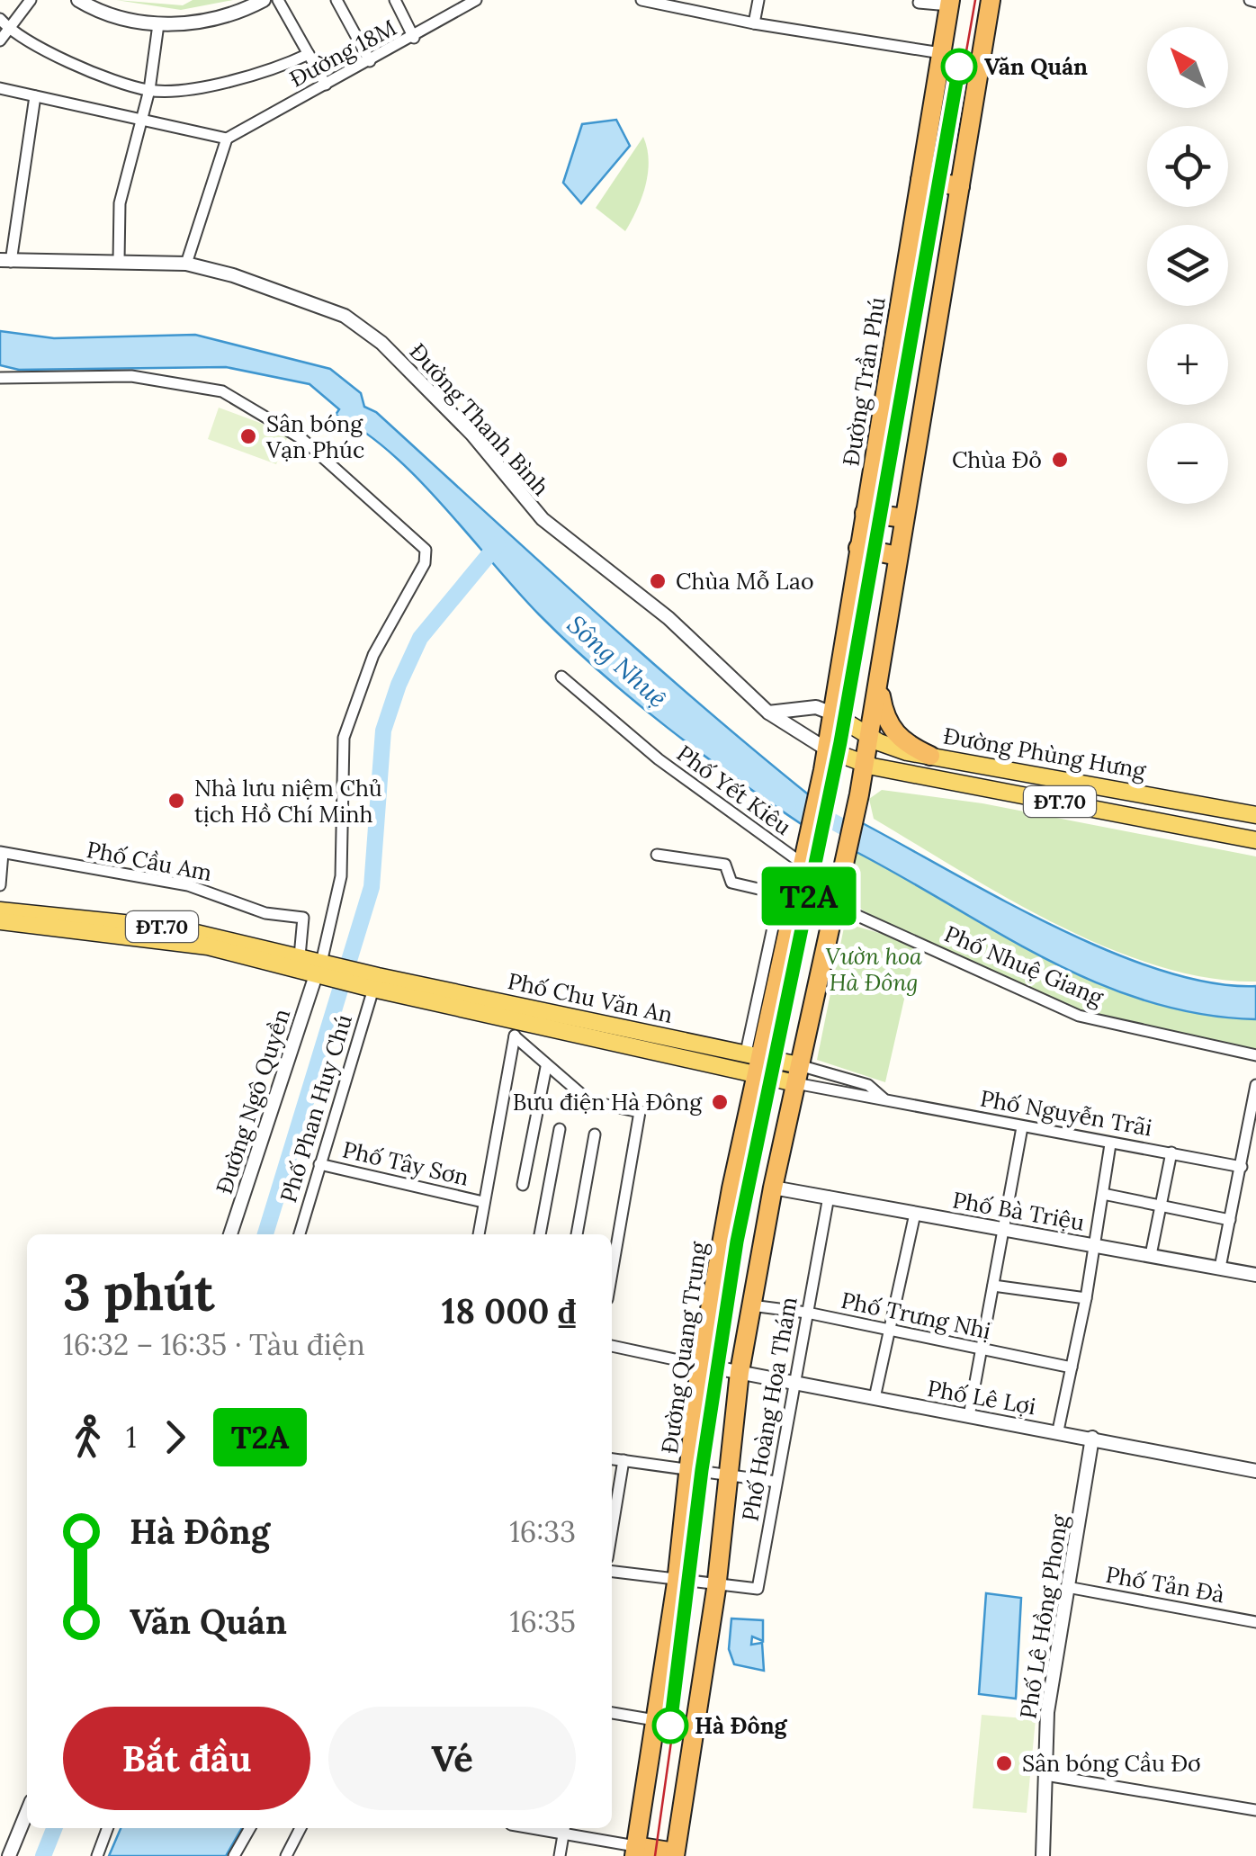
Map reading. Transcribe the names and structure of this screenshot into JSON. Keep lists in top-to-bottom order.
{
  "streets": {
    "highway": ["Đường Trần Phú", "Đường Quang Trung"],
    "main road": ["Đường Phùng Hưng", "ĐT.70", "Phố Chu Văn An"],
    "street": [
      "Đường 18M",
      "Đường Thanh Bình",
      "Phố Yết Kiêu",
      "Phố Cầu Am",
      "Phố Nhuệ Giang",
      "Đường Ngô Quyền",
      "Phố Phan Huy Chú",
      "Phố Nguyễn Trãi",
      "Phố Tây Sơn",
      "Phố Bà Triệu",
      "Phố Trưng Nhị",
      "Phố Lê Lợi",
      "Phố Hoàng Hoa Thám",
      "Phố Tản Đà",
      "Phố Lê Hồng Phong"
    ]
  },
  "crossings": [
    ["Đường Trần Phú", "Đường Thanh Bình"],
    ["Đường Trần Phú", "Đường Phùng Hưng"],
    ["Đường Trần Phú", "Phố Yết Kiêu"],
    ["Đường Trần Phú", "Đường Quang Trung"],
    ["Đường Thanh Bình", "Đường Phùng Hưng"],
    ["Phố Yết Kiêu", "Đường Quang Trung"],
    ["ĐT.70", "Phố Cầu Am"],
    ["ĐT.70", "Phố Chu Văn An"],
    ["ĐT.70", "Đường Ngô Quyền"],
    ["ĐT.70", "Phố Phan Huy Chú"],
    ["Phố Chu Văn An", "Phố Phan Huy Chú"],
    ["Phố Chu Văn An", "Phố Nguyễn Trãi"],
    ["Phố Chu Văn An", "Đường Quang Trung"],
    ["Phố Phan Huy Chú", "Phố Tây Sơn"],
    ["Phố Bà Triệu", "Phố Hoàng Hoa Thám"],
    ["Phố Trưng Nhị", "Phố Hoàng Hoa Thám"],
    ["Đường Quang Trung", "Phố Lê Lợi"],
    ["Phố Lê Lợi", "Phố Hoàng Hoa Thám"],
    ["Phố Lê Lợi", "Phố Lê Hồng Phong"],
    ["Phố Tản Đà", "Phố Lê Hồng Phong"]
  ],
  "water": ["Sông Nhuệ"],
  "parks": ["Vườn hoa Hà Đông"],
  "places": [
    "Văn Quán",
    "Sân bóng Vạn Phúc",
    "Chùa Đỏ",
    "Chùa Mỗ Lao",
    "Nhà lưu niệm Chủ tịch Hồ Chí Minh",
    "Bưu điện Hà Đông",
    "Hà Đông",
    "Sân bóng Cầu Đơ"
  ],
  "lines": ["metro line T2A"],
  "north": "top left",
  "page": {
    "on_map": "T2A",
    "map_buttons": ["+", "−"],
    "heading": ["3 phút", "16:32 – 16:35 · Tàu điện", "18 000 ₫"],
    "legs": ["1", "T2A"],
    "list": [
      {
        "name": "Hà Đông",
        "value": "16:33"
      },
      {
        "name": "Văn Quán",
        "value": "16:35"
      }
    ],
    "buttons": ["Bắt đầu", "Vé"]
  }
}
